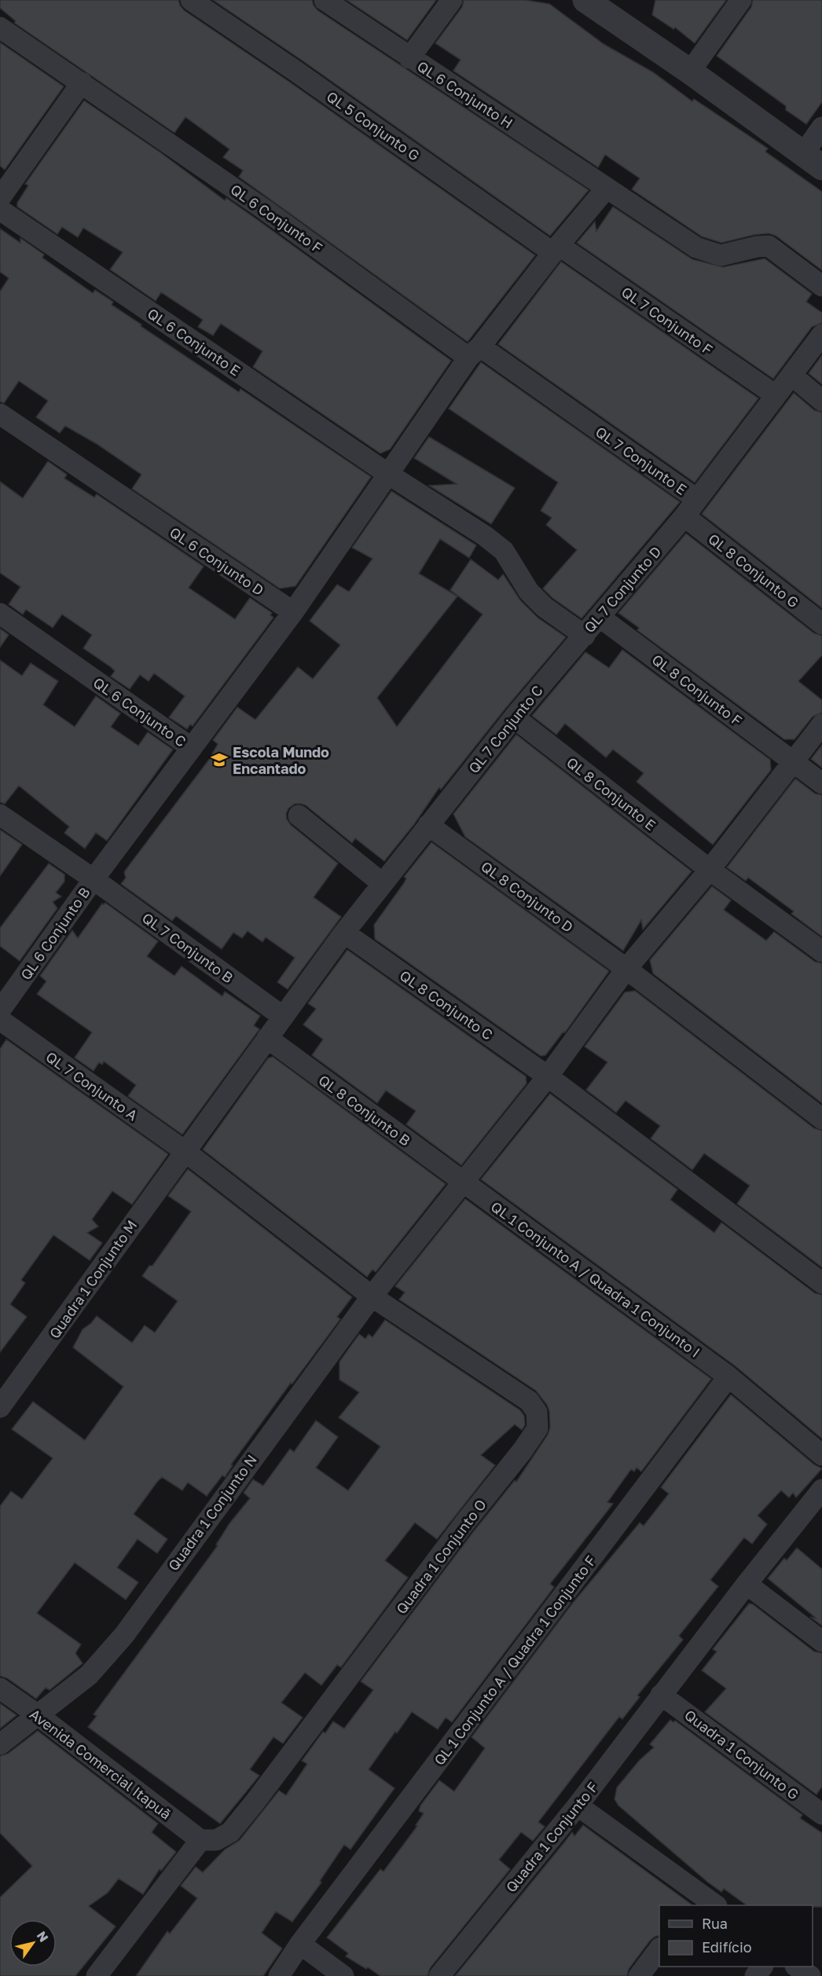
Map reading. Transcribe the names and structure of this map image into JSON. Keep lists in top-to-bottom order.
{
  "streets": {
    "street": [
      "QL 6 Conjunto H",
      "QL 5 Conjunto G",
      "QL 6 Conjunto F",
      "QL 7 Conjunto F",
      "QL 6 Conjunto E",
      "QL 7 Conjunto E",
      "QL 6 Conjunto D",
      "QL 8 Conjunto G",
      "QL 7 Conjunto D",
      "QL 8 Conjunto F",
      "QL 6 Conjunto C",
      "QL 7 Conjunto C",
      "QL 8 Conjunto E",
      "QL 8 Conjunto D",
      "QL 6 Conjunto B",
      "QL 7 Conjunto B",
      "QL 8 Conjunto C",
      "QL 7 Conjunto A",
      "QL 8 Conjunto B",
      "Quadra 1 Conjunto M",
      "QL 1 Conjunto A / Quadra 1 Conjunto I",
      "Quadra 1 Conjunto N",
      "Quadra 1 Conjunto O",
      "QL 1 Conjunto A / Quadra 1 Conjunto F",
      "Quadra 1 Conjunto G",
      "Avenida Comercial Itapuã",
      "Quadra 1 Conjunto F"
    ]
  },
  "crossings": [
    ["QL 5 Conjunto G", "QL 7 Conjunto F"],
    ["QL 6 Conjunto F", "QL 7 Conjunto E"],
    ["QL 7 Conjunto F", "QL 7 Conjunto E"],
    ["QL 6 Conjunto E", "QL 7 Conjunto D"],
    ["QL 7 Conjunto E", "QL 7 Conjunto D"],
    ["QL 8 Conjunto G", "QL 7 Conjunto D"],
    ["QL 7 Conjunto D", "QL 8 Conjunto F"],
    ["QL 7 Conjunto D", "QL 7 Conjunto C"],
    ["QL 8 Conjunto F", "Quadra 1 Conjunto N"],
    ["QL 6 Conjunto C", "QL 6 Conjunto B"],
    ["QL 6 Conjunto C", "QL 7 Conjunto B"],
    ["QL 7 Conjunto C", "QL 8 Conjunto E"],
    ["QL 7 Conjunto C", "QL 8 Conjunto D"],
    ["QL 7 Conjunto C", "QL 8 Conjunto C"],
    ["QL 8 Conjunto E", "Quadra 1 Conjunto N"],
    ["QL 8 Conjunto D", "Quadra 1 Conjunto N"],
    ["QL 6 Conjunto B", "QL 7 Conjunto B"],
    ["QL 7 Conjunto B", "Quadra 1 Conjunto M"],
    ["QL 8 Conjunto C", "Quadra 1 Conjunto N"],
    ["QL 7 Conjunto A", "Quadra 1 Conjunto M"],
    ["QL 7 Conjunto A", "Quadra 1 Conjunto N"],
    ["QL 7 Conjunto A", "Quadra 1 Conjunto O"],
    ["QL 8 Conjunto B", "Quadra 1 Conjunto M"],
    ["QL 8 Conjunto B", "QL 1 Conjunto A / Quadra 1 Conjunto I"],
    ["QL 8 Conjunto B", "Quadra 1 Conjunto N"],
    ["QL 1 Conjunto A / Quadra 1 Conjunto I", "Quadra 1 Conjunto N"],
    ["QL 1 Conjunto A / Quadra 1 Conjunto I", "QL 1 Conjunto A / Quadra 1 Conjunto F"],
    ["Quadra 1 Conjunto N", "Quadra 1 Conjunto O"],
    ["Quadra 1 Conjunto N", "Avenida Comercial Itapuã"],
    ["Quadra 1 Conjunto O", "Avenida Comercial Itapuã"],
    ["Quadra 1 Conjunto G", "Quadra 1 Conjunto F"]
  ],
  "places": {
    "school or university": ["Escola Mundo Encantado"]
  },
  "legend": ["Rua", "Edifício"],
  "north": "top right"
}
